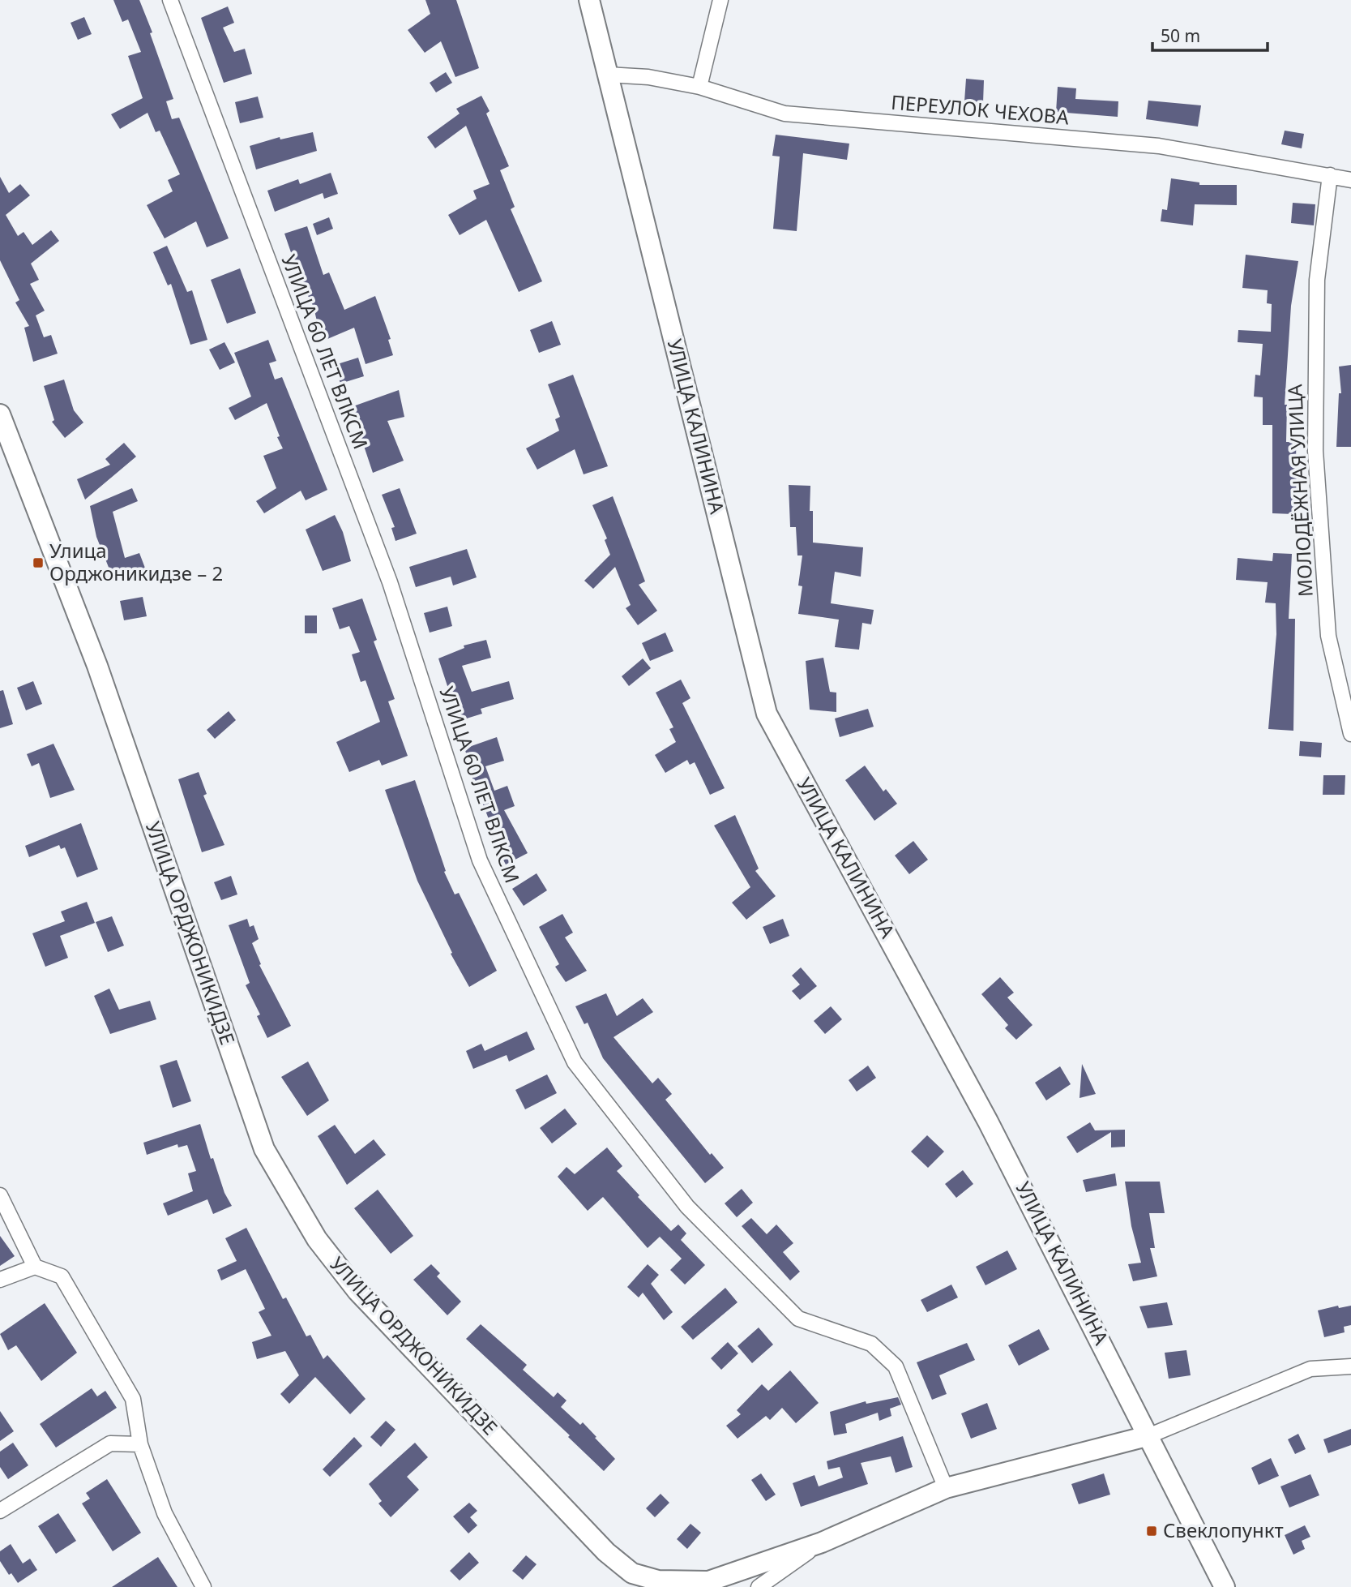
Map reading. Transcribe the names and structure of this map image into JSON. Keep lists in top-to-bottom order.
{
  "streets": {
    "main road": ["УЛИЦА КАЛИНИНА", "УЛИЦА ОРДЖОНИКИДЗЕ"],
    "street": ["ПЕРЕУЛОК ЧЕХОВА", "УЛИЦА 60 ЛЕТ ВЛКСМ", "МОЛОДЁЖНАЯ УЛИЦА"]
  },
  "crossings": [
    ["ПЕРЕУЛОК ЧЕХОВА", "УЛИЦА КАЛИНИНА"],
    ["ПЕРЕУЛОК ЧЕХОВА", "МОЛОДЁЖНАЯ УЛИЦА"],
    ["УЛИЦА 60 ЛЕТ ВЛКСМ", "УЛИЦА ОРДЖОНИКИДЗЕ"],
    ["УЛИЦА КАЛИНИНА", "УЛИЦА ОРДЖОНИКИДЗЕ"]
  ],
  "places": {
    "transit": ["Улица Орджоникидзе – 2", "Свеклопункт"]
  },
  "scale_bar": "50 m"
}
